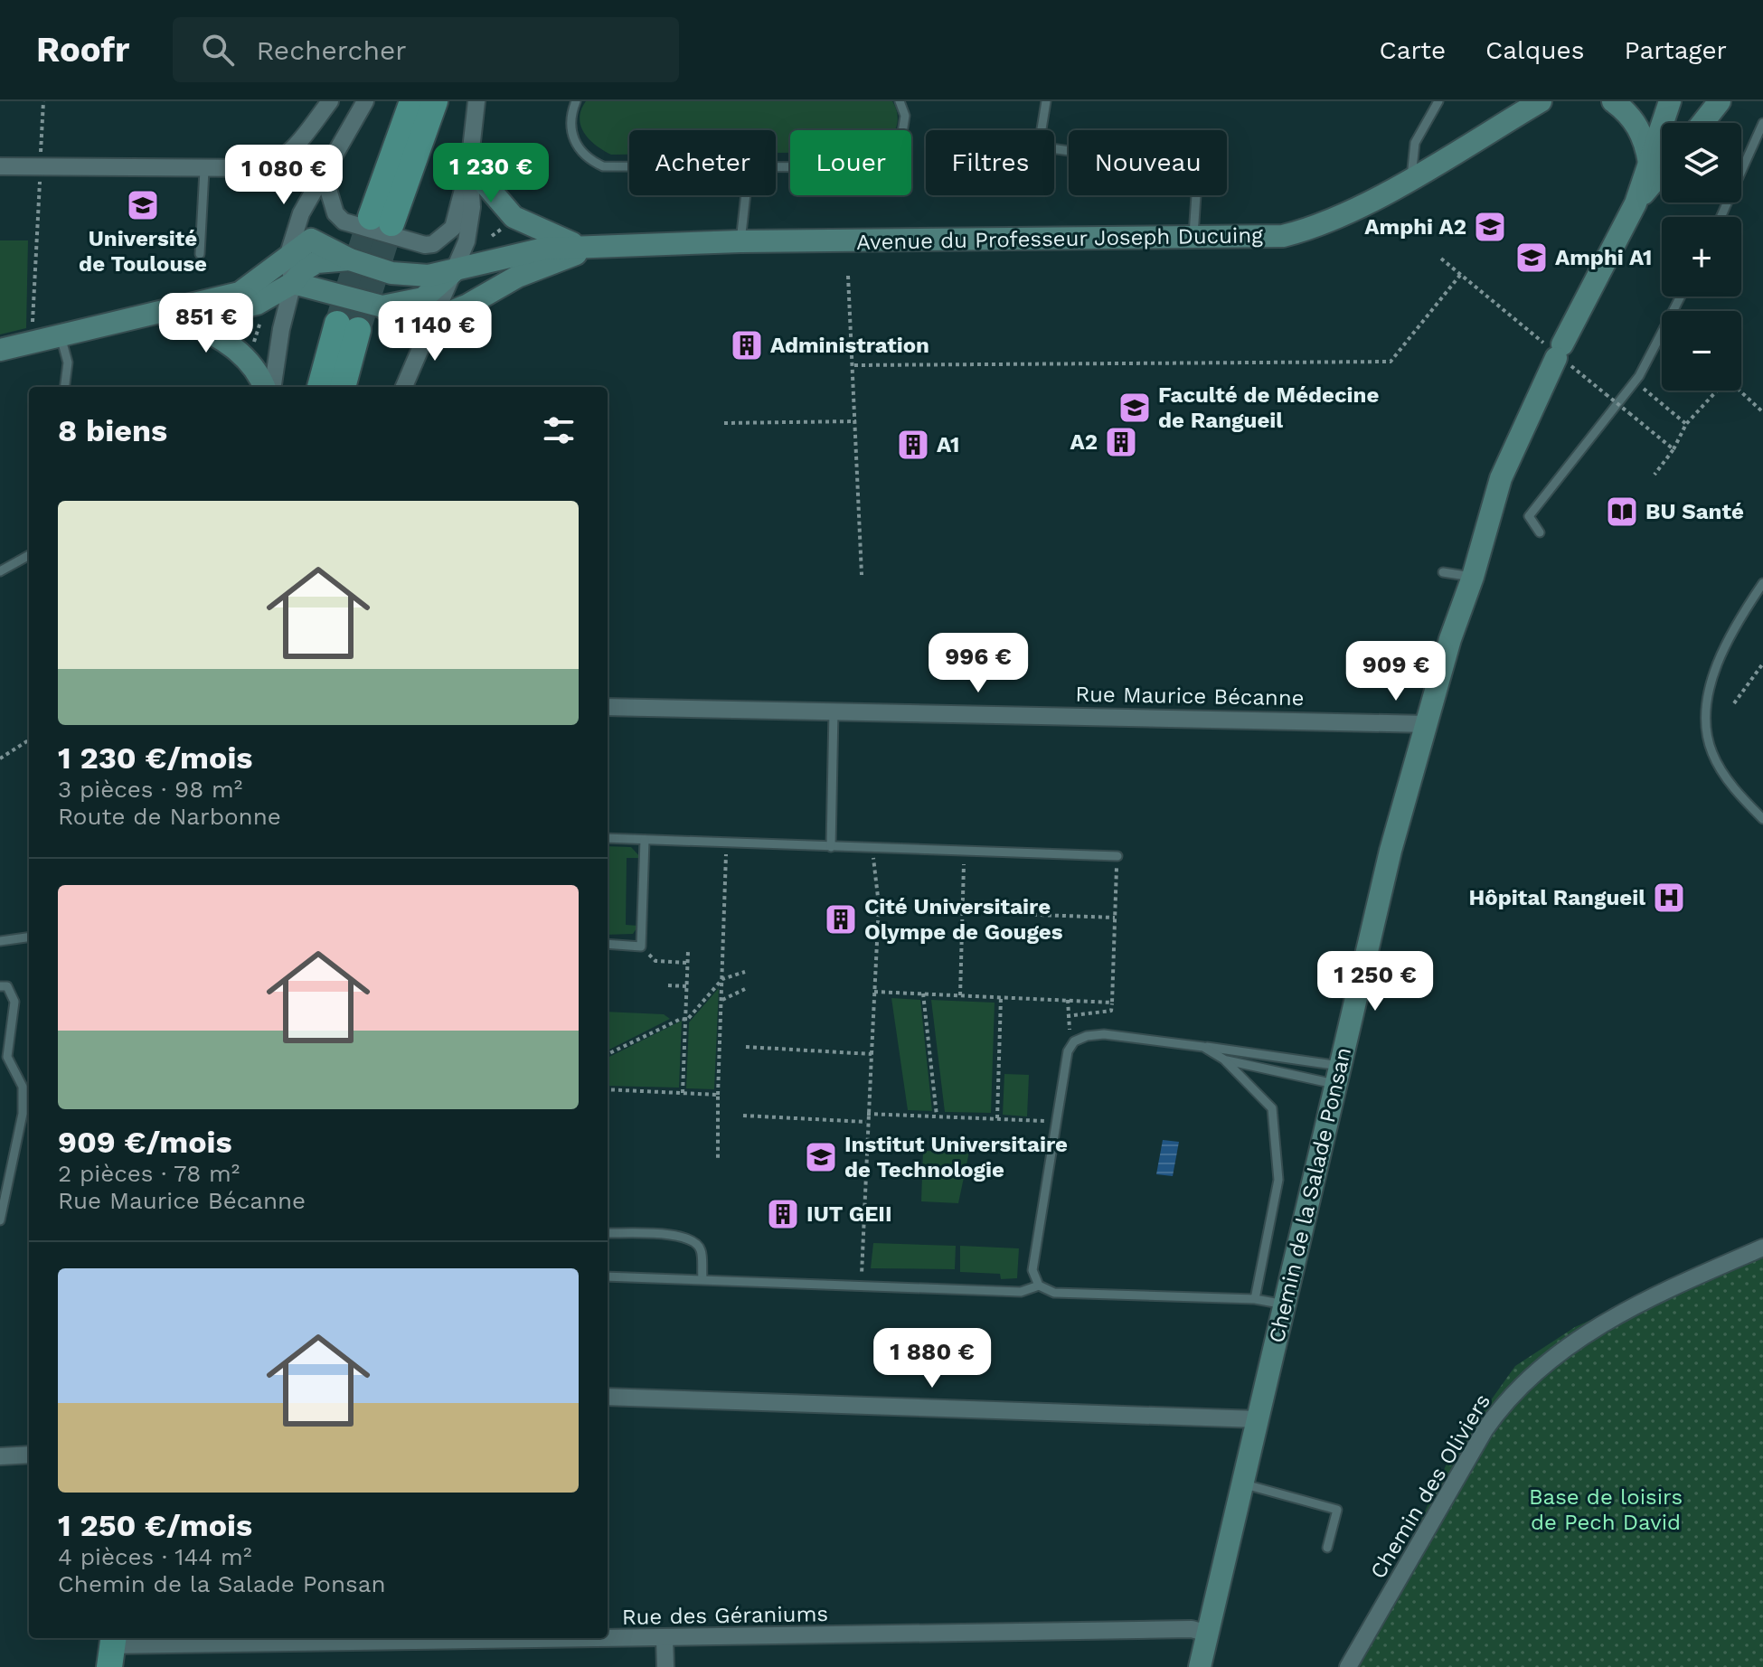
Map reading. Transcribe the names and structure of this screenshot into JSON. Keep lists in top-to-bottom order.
{
  "streets": {
    "street": [
      "Avenue du Professeur Joseph Ducuing",
      "Rue Maurice Bécanne",
      "Chemin de la Salade Ponsan",
      "Chemin des Oliviers",
      "Rue des Géraniums"
    ]
  },
  "crossings": [
    ["Rue Maurice Bécanne", "Chemin de la Salade Ponsan"],
    ["Chemin de la Salade Ponsan", "Rue des Géraniums"]
  ],
  "parks": ["Base de loisirs de Pech David"],
  "places": {
    "school or university": [
      "Université de Toulouse",
      "Amphi A2",
      "Amphi A1",
      "Faculté de Médecine de Rangueil",
      "Institut Universitaire de Technologie"
    ],
    "building": [
      "Administration",
      "A2",
      "A1",
      "Cité Universitaire Olympe de Gouges",
      "IUT GEII"
    ],
    "library": ["BU Santé"],
    "hospital": ["Hôpital Rangueil"]
  },
  "page": {
    "header": "Roofr",
    "search": "Rechercher",
    "nav": ["Carte", "Calques", "Partager"],
    "map_buttons": ["+", "−"],
    "chip": [
      "Acheter",
      "Louer",
      "Filtres",
      "Nouveau"
    ],
    "price": [
      "1 230 €",
      "1 080 €",
      "851 €",
      "1 140 €",
      "996 €",
      "909 €",
      "1 250 €",
      "1 880 €"
    ],
    "heading": "8 biens",
    "list": [
      {
        "name": "1 230 €/mois",
        "note": "3 pièces · 98 m² · Route de Narbonne"
      },
      {
        "name": "909 €/mois",
        "note": "2 pièces · 78 m² · Rue Maurice Bécanne"
      },
      {
        "name": "1 250 €/mois",
        "note": "4 pièces · 144 m² · Chemin de la Salade Ponsan"
      }
    ]
  }
}
